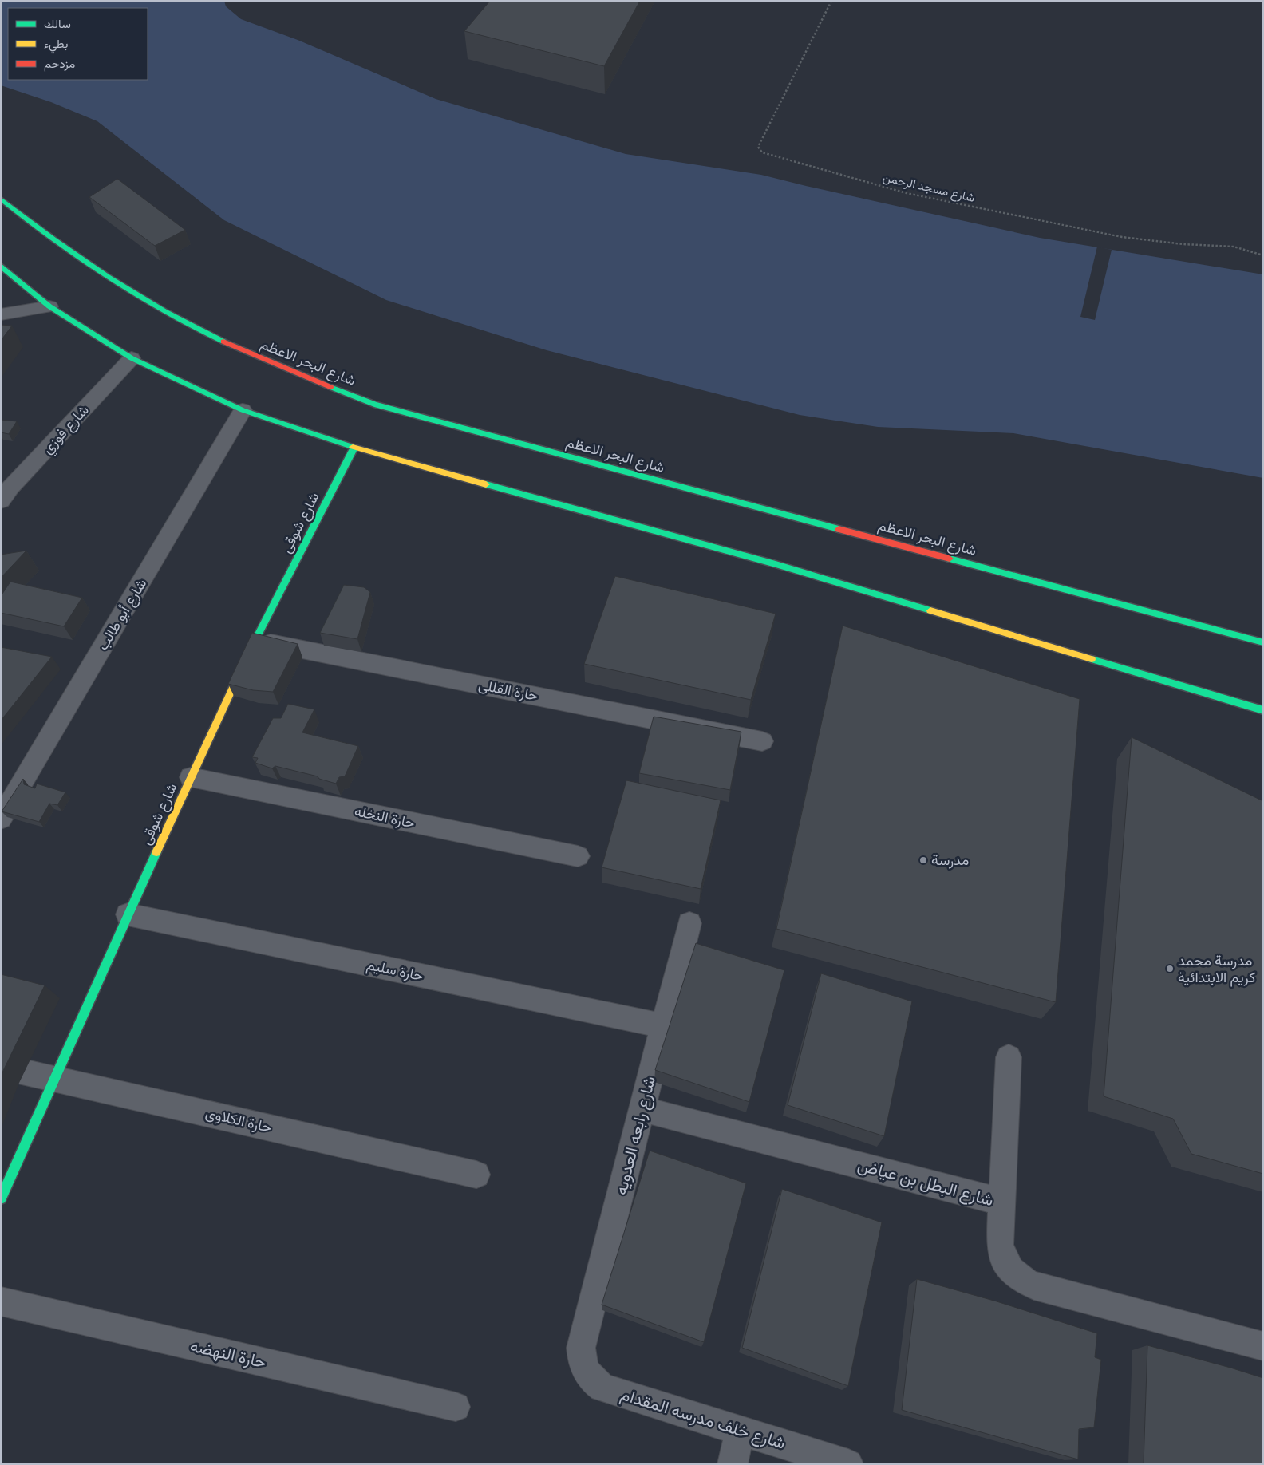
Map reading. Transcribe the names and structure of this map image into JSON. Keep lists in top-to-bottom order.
{
  "streets": {
    "main road": ["شارع البحر الاعظم", "شارع شوقى"],
    "street": [
      "شارع فوزي",
      "شارع أبو طالب",
      "حارة القللى",
      "حارة النخله",
      "حارة سليم",
      "حارة الكلاوى",
      "شارع رابعه العدويه",
      "شارع البطل بن عياض",
      "حارة النهضه",
      "شارع خلف مدرسه المقدام"
    ],
    "path": ["شارع مسجد الرحمن"]
  },
  "crossings": [
    ["شارع شوقى", "حارة القللى"],
    ["شارع شوقى", "حارة النخله"],
    ["شارع شوقى", "حارة سليم"],
    ["شارع شوقى", "حارة الكلاوى"],
    ["حارة سليم", "شارع رابعه العدويه"],
    ["شارع رابعه العدويه", "شارع البطل بن عياض"],
    ["شارع رابعه العدويه", "شارع خلف مدرسه المقدام"]
  ],
  "places": ["مدرسة", "مدرسة محمد كريم الابتدائية"],
  "legend": ["سالك", "بطيء", "مزدحم"]
}
